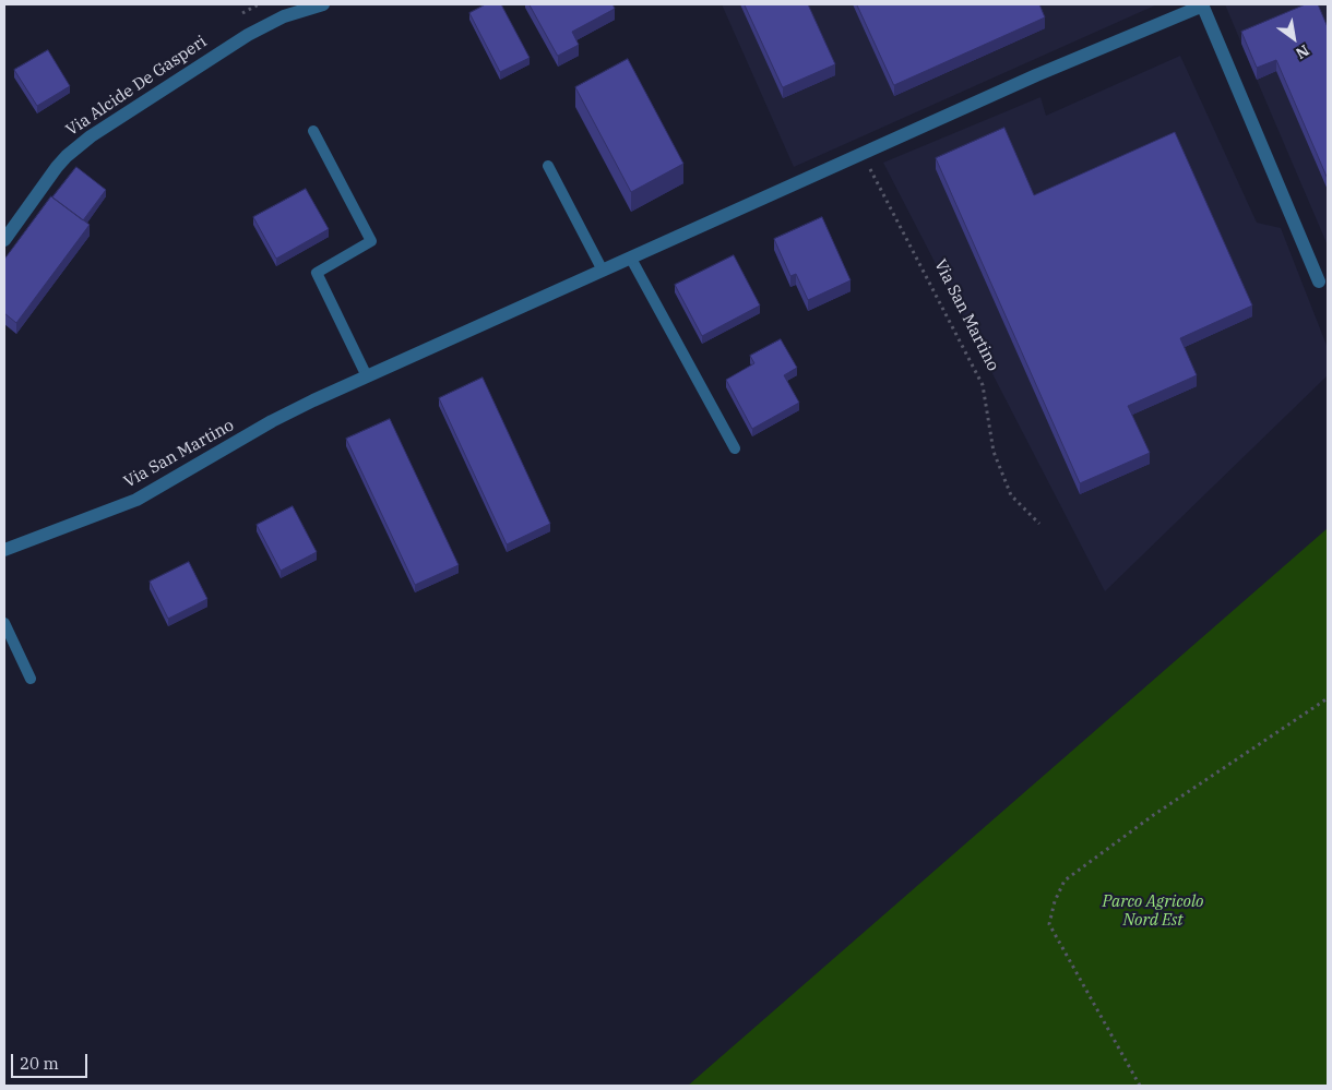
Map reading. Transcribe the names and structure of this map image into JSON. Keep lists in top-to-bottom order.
{
  "streets": {
    "street": ["Via Alcide De Gasperi", "Via San Martino"]
  },
  "parks": ["Parco Agricolo Nord Est"],
  "scale_bar": "20 m",
  "north": "bottom right"
}
